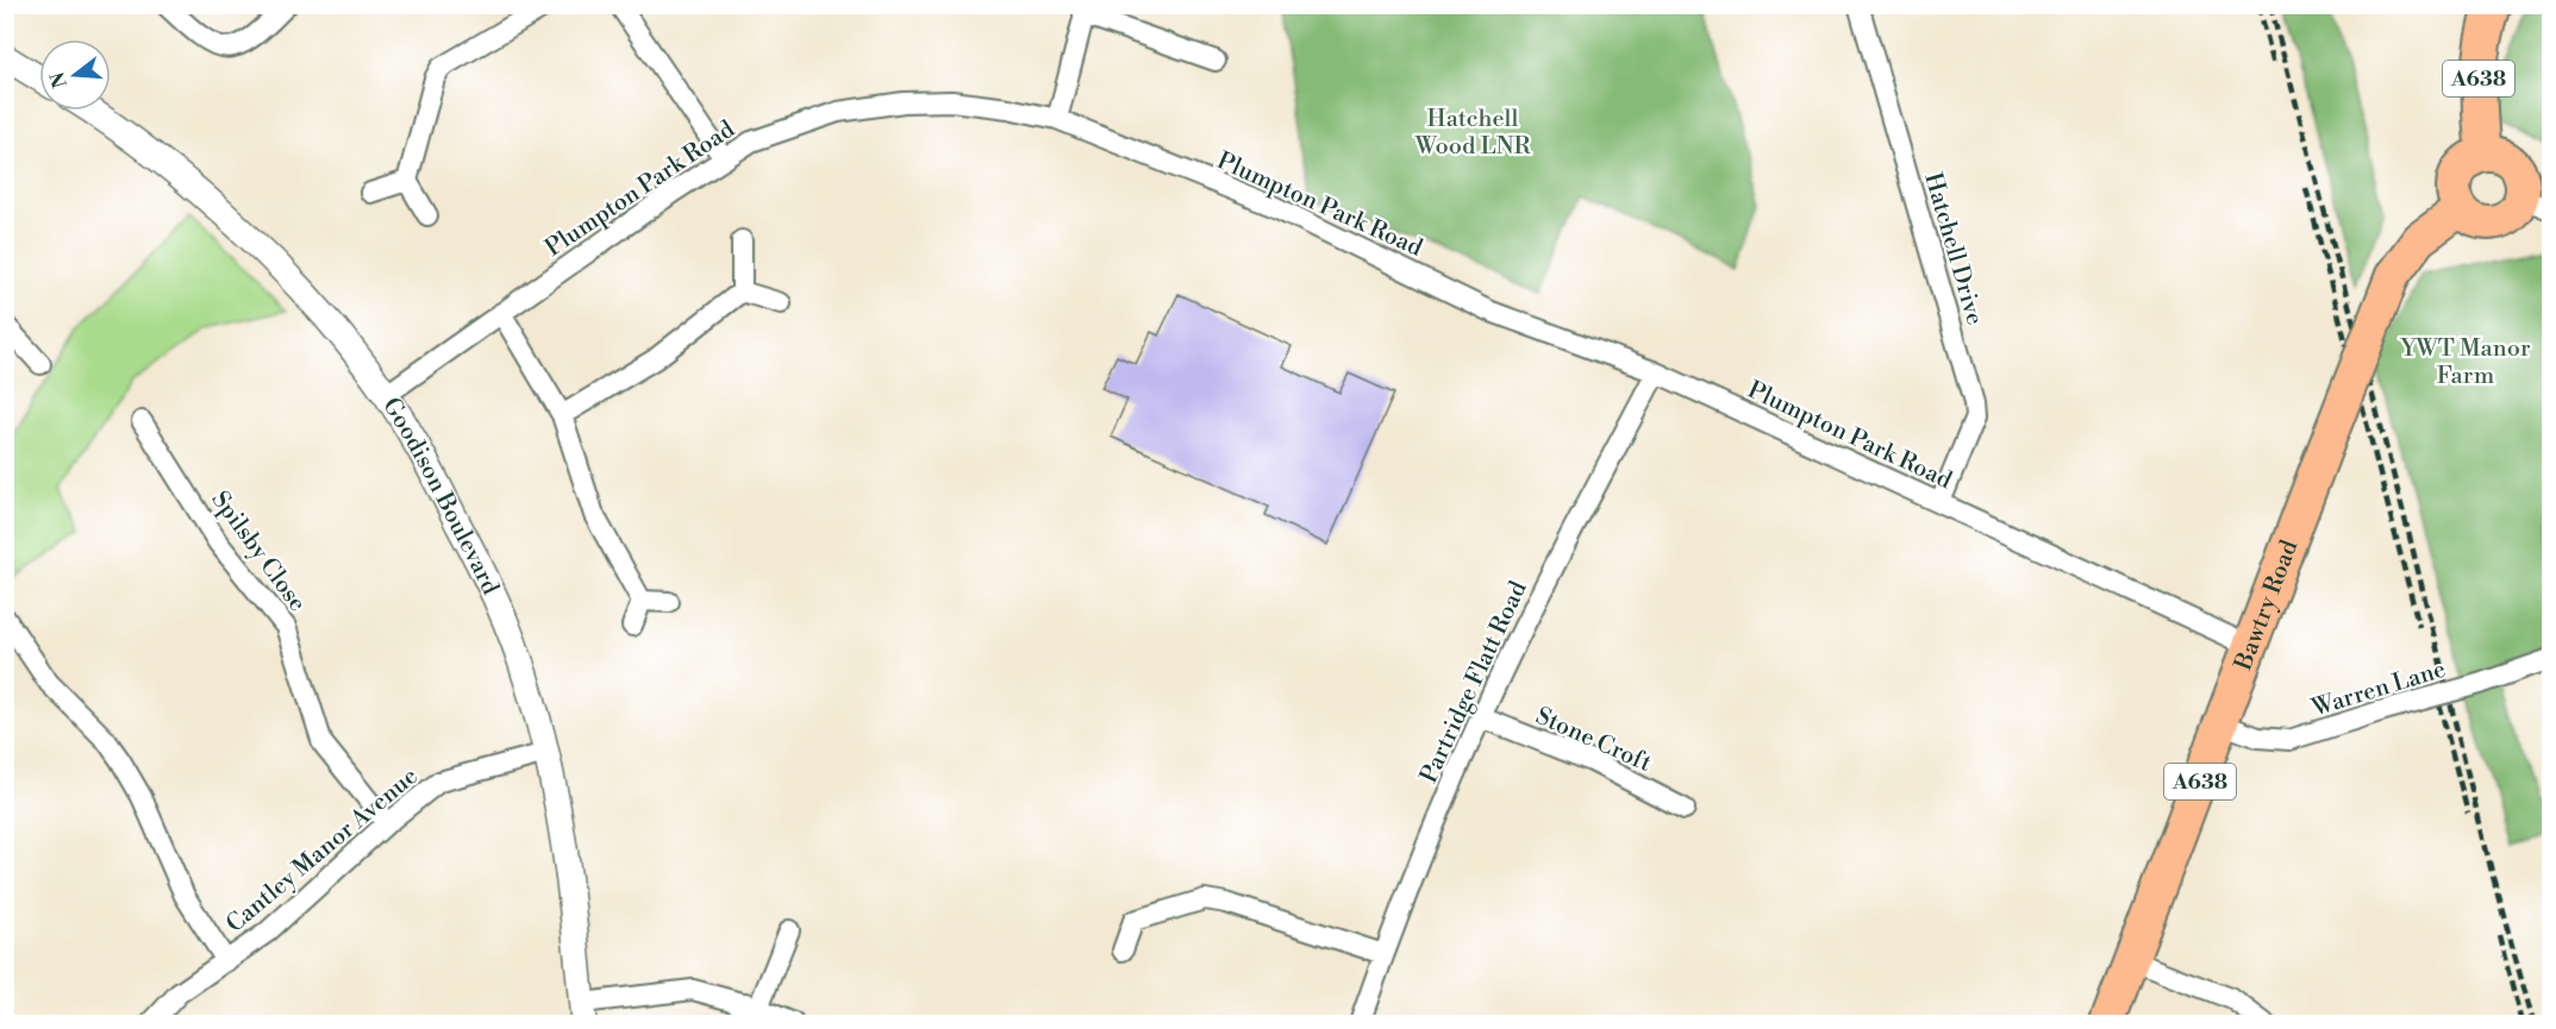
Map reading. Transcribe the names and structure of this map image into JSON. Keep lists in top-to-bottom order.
{
  "streets": {
    "highway": ["A638", "Bawtry Road"],
    "street": [
      "Plumpton Park Road",
      "Hatchell Drive",
      "Goodison Boulevard",
      "Spilsby Close",
      "Partridge Flatt Road",
      "Warren Lane",
      "Stone Croft",
      "Cantley Manor Avenue"
    ]
  },
  "crossings": [
    ["A638", "Bawtry Road"],
    ["Plumpton Park Road", "Hatchell Drive"],
    ["Plumpton Park Road", "Goodison Boulevard"],
    ["Plumpton Park Road", "Bawtry Road"],
    ["Plumpton Park Road", "Partridge Flatt Road"],
    ["Goodison Boulevard", "Cantley Manor Avenue"],
    ["Spilsby Close", "Cantley Manor Avenue"],
    ["Bawtry Road", "Warren Lane"],
    ["Partridge Flatt Road", "Stone Croft"]
  ],
  "parks": ["Hatchell Wood LNR", "YWT Manor Farm"],
  "north": "left"
}
